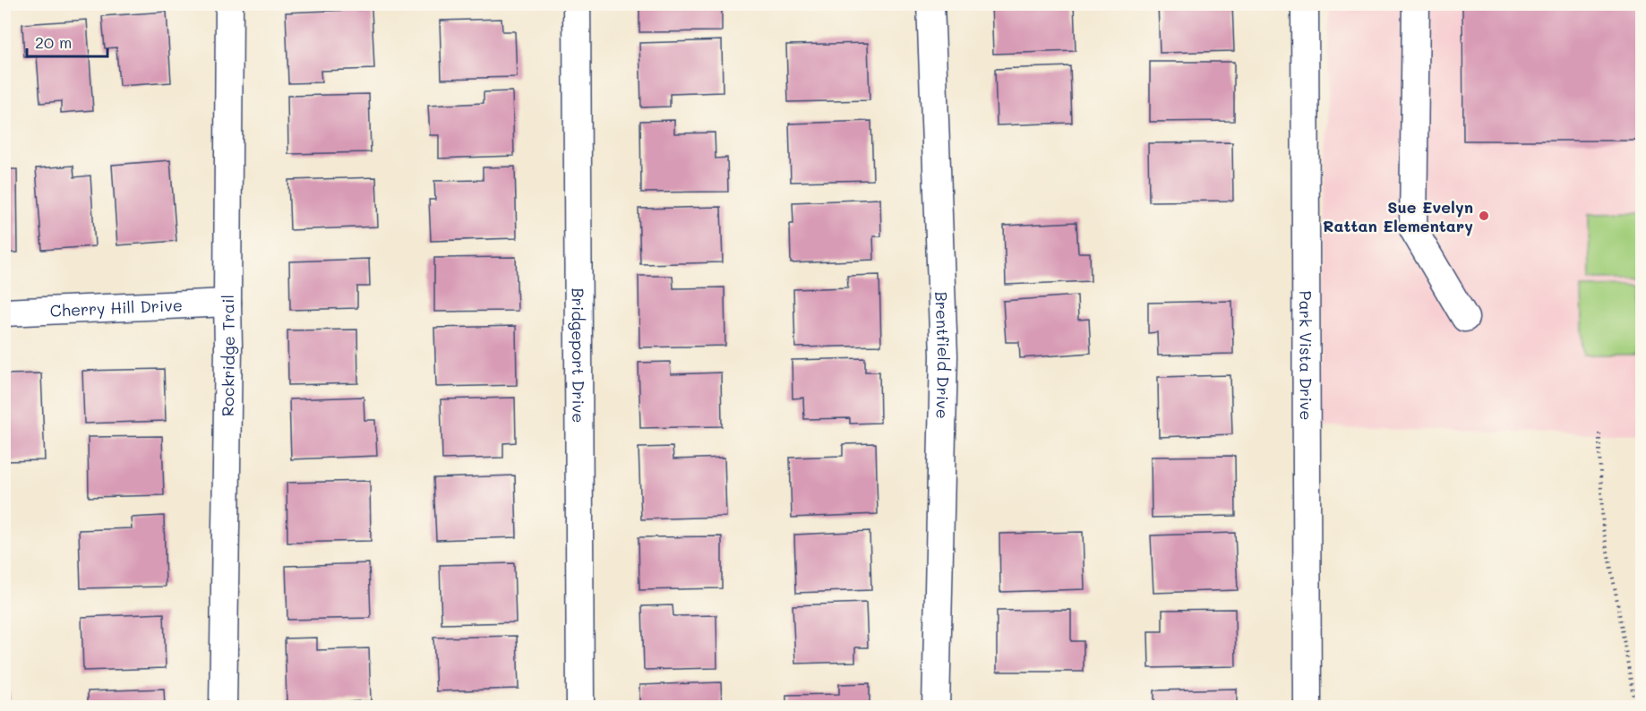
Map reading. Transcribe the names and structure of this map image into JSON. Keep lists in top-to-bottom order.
{
  "streets": {
    "street": [
      "Cherry Hill Drive",
      "Rockridge Trail",
      "Bridgeport Drive",
      "Brentfield Drive",
      "Park Vista Drive"
    ]
  },
  "crossings": [
    ["Cherry Hill Drive", "Rockridge Trail"]
  ],
  "places": ["Sue Evelyn Rattan Elementary"],
  "scale_bar": "20 m"
}
